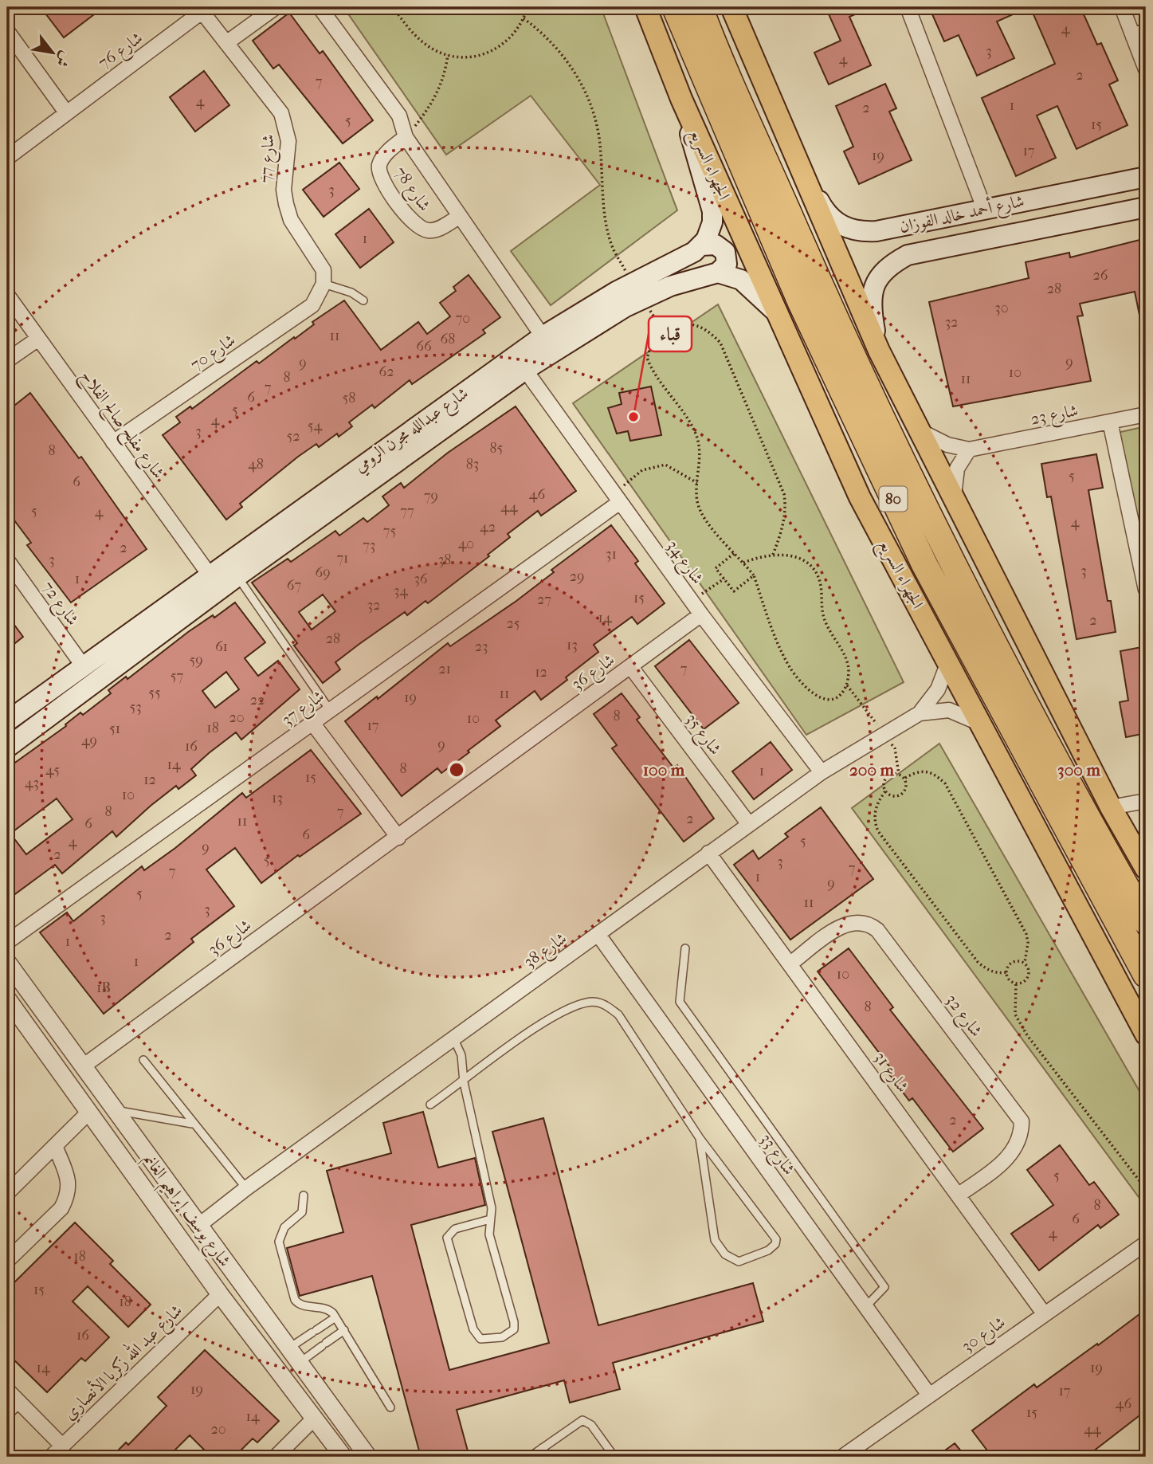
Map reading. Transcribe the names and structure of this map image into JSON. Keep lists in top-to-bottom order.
{
  "streets": {
    "highway": ["الجهراء السريع", "80"],
    "main road": ["شارع أحمد خالد الفوزان", "شارع عبدالله مجرن الرومي"],
    "street": [
      "شارع 76",
      "شارع 77",
      "شارع 78",
      "شارع 70",
      "شارع 23",
      "شارع مفلح صالح الفلاح",
      "شارع 34",
      "شارع 72",
      "شارع 36",
      "شارع 37",
      "شارع 35",
      "شارع 38",
      "شارع 32",
      "شارع 31",
      "شارع 33",
      "شارع يوسف إبراهيم الغانم",
      "شارع 30",
      "شارع عبد الله زكريا الأنصاري"
    ]
  },
  "crossings": [
    ["شارع 76", "شارع 77"],
    ["شارع 77", "شارع 70"],
    ["الجهراء السريع", "شارع 38"],
    ["شارع 78", "شارع عبدالله مجرن الرومي"],
    ["شارع 70", "شارع مفلح صالح الفلاح"],
    ["شارع مفلح صالح الفلاح", "شارع عبدالله مجرن الرومي"],
    ["شارع عبدالله مجرن الرومي", "شارع 34"],
    ["شارع عبدالله مجرن الرومي", "شارع 72"],
    ["شارع 34", "شارع 36"],
    ["شارع 34", "شارع 37"],
    ["شارع 34", "شارع 38"],
    ["شارع 36", "شارع 35"],
    ["شارع 36", "شارع يوسف إبراهيم الغانم"],
    ["شارع 35", "شارع 38"],
    ["شارع 38", "شارع 31"],
    ["شارع 38", "شارع 33"],
    ["شارع 38", "شارع يوسف إبراهيم الغانم"],
    ["شارع 32", "شارع 31"],
    ["شارع 31", "شارع 30"],
    ["شارع 33", "شارع 30"],
    ["شارع يوسف إبراهيم الغانم", "شارع عبد الله زكريا الأنصاري"]
  ],
  "places": ["قباء"],
  "house_numbers": [
    "4",
    "3",
    "4",
    "2",
    "7",
    "4",
    "1",
    "2",
    "5",
    "15",
    "17",
    "19",
    "3",
    "1",
    "26",
    "28",
    "30",
    "70",
    "32",
    "11",
    "68",
    "66",
    "9",
    "9",
    "62",
    "10",
    "8",
    "11",
    "7",
    "6",
    "58",
    "5",
    "4",
    "54",
    "3",
    "52",
    "85",
    "8",
    "48",
    "83",
    "5",
    "6",
    "46",
    "79",
    "44",
    "5",
    "77",
    "4",
    "4",
    "42",
    "75",
    "40",
    "73",
    "2",
    "31",
    "71",
    "3",
    "38",
    "3",
    "69",
    "29",
    "1",
    "36",
    "67",
    "34",
    "15",
    "27",
    "32",
    "14",
    "2",
    "25",
    "28",
    "13",
    "61",
    "23",
    "59",
    "21",
    "7",
    "12",
    "57",
    "55",
    "11",
    "19",
    "22",
    "53",
    "8",
    "20",
    "10",
    "17",
    "18",
    "51",
    "49",
    "9",
    "16",
    "14",
    "8",
    "45",
    "1",
    "15",
    "12",
    "43",
    "10",
    "13",
    "8",
    "7",
    "2",
    "11",
    "6",
    "6",
    "5",
    "4",
    "9",
    "2",
    "5",
    "3",
    "7",
    "7",
    "1",
    "9",
    "5",
    "11",
    "3",
    "3",
    "2",
    "1",
    "1",
    "10",
    "1B",
    "8",
    "2",
    "5",
    "8",
    "6",
    "4",
    "18",
    "15",
    "18",
    "16",
    "14",
    "19",
    "19",
    "17",
    "46",
    "15",
    "14",
    "20",
    "44"
  ],
  "north": "bottom right",
  "rings": ["100 m", "200 m", "300 m"]
}
